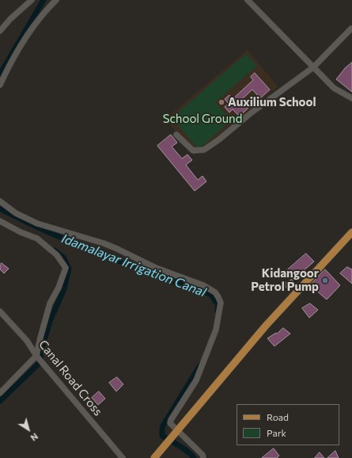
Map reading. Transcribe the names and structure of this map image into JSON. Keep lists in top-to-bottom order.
{
  "streets": {
    "street": ["Canal Road Cross"]
  },
  "water": ["Idamalayar Irrigation Canal"],
  "parks": ["School Ground"],
  "places": ["Auxilium School", "Kidangoor Petrol Pump"],
  "legend": ["Road", "Park"],
  "north": "bottom right"
}
